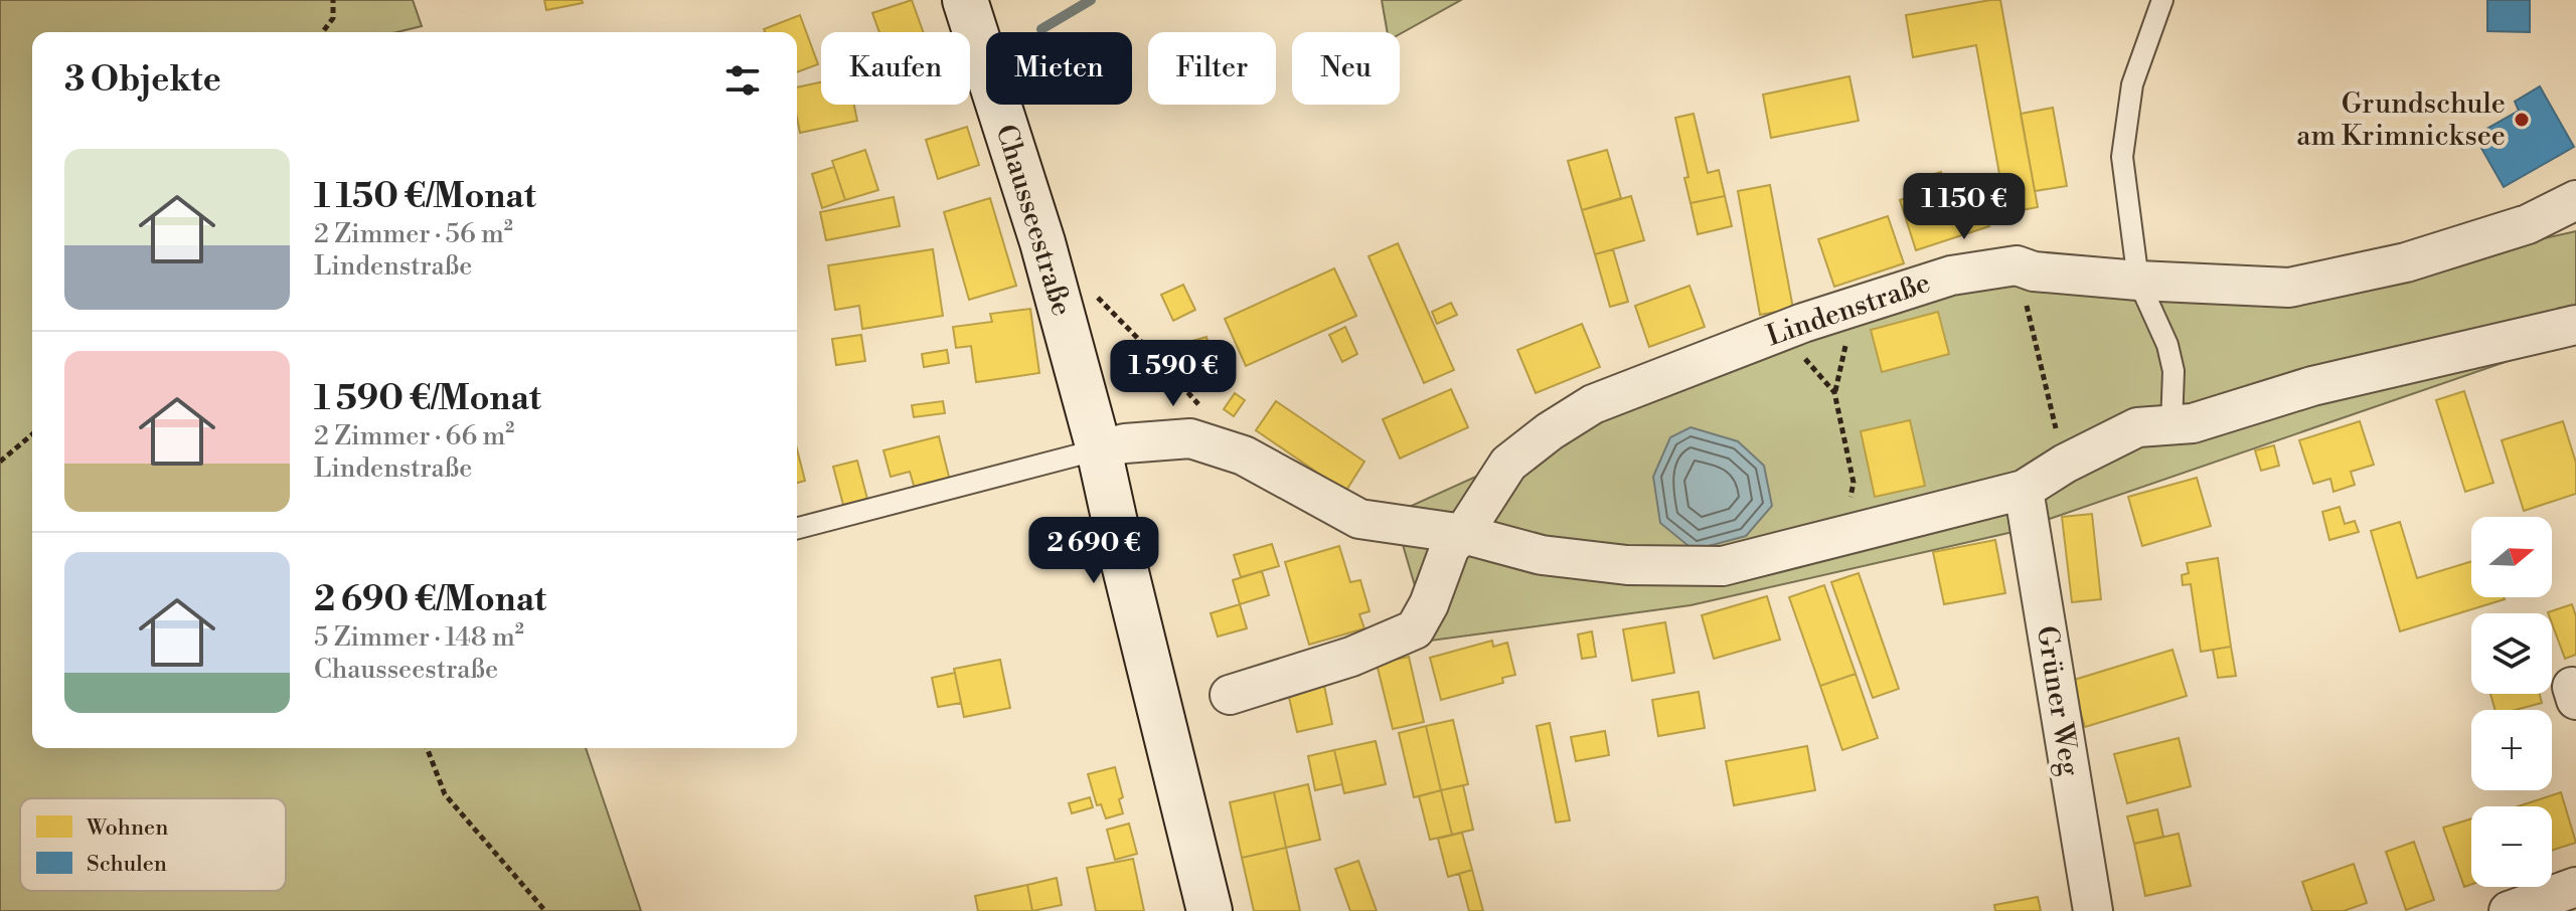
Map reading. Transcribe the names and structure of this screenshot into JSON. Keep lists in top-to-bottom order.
{
  "streets": {
    "main road": ["Chausseestraße"],
    "street": ["Lindenstraße", "Grüner Weg"]
  },
  "places": ["Grundschule am Krimnicksee"],
  "legend": ["Wohnen", "Schulen"],
  "north": "right",
  "page": {
    "chip": [
      "Kaufen",
      "Mieten",
      "Filter",
      "Neu"
    ],
    "heading": "3 Objekte",
    "list": [
      {
        "name": "1 150 €/Monat",
        "note": "2 Zimmer · 56 m² · Lindenstraße"
      },
      {
        "name": "1 590 €/Monat",
        "note": "2 Zimmer · 66 m² · Lindenstraße"
      },
      {
        "name": "2 690 €/Monat",
        "note": "5 Zimmer · 148 m² · Chausseestraße"
      }
    ],
    "price": ["1 150 €", "1 590 €", "2 690 €"],
    "map_buttons": ["+", "−"]
  }
}
